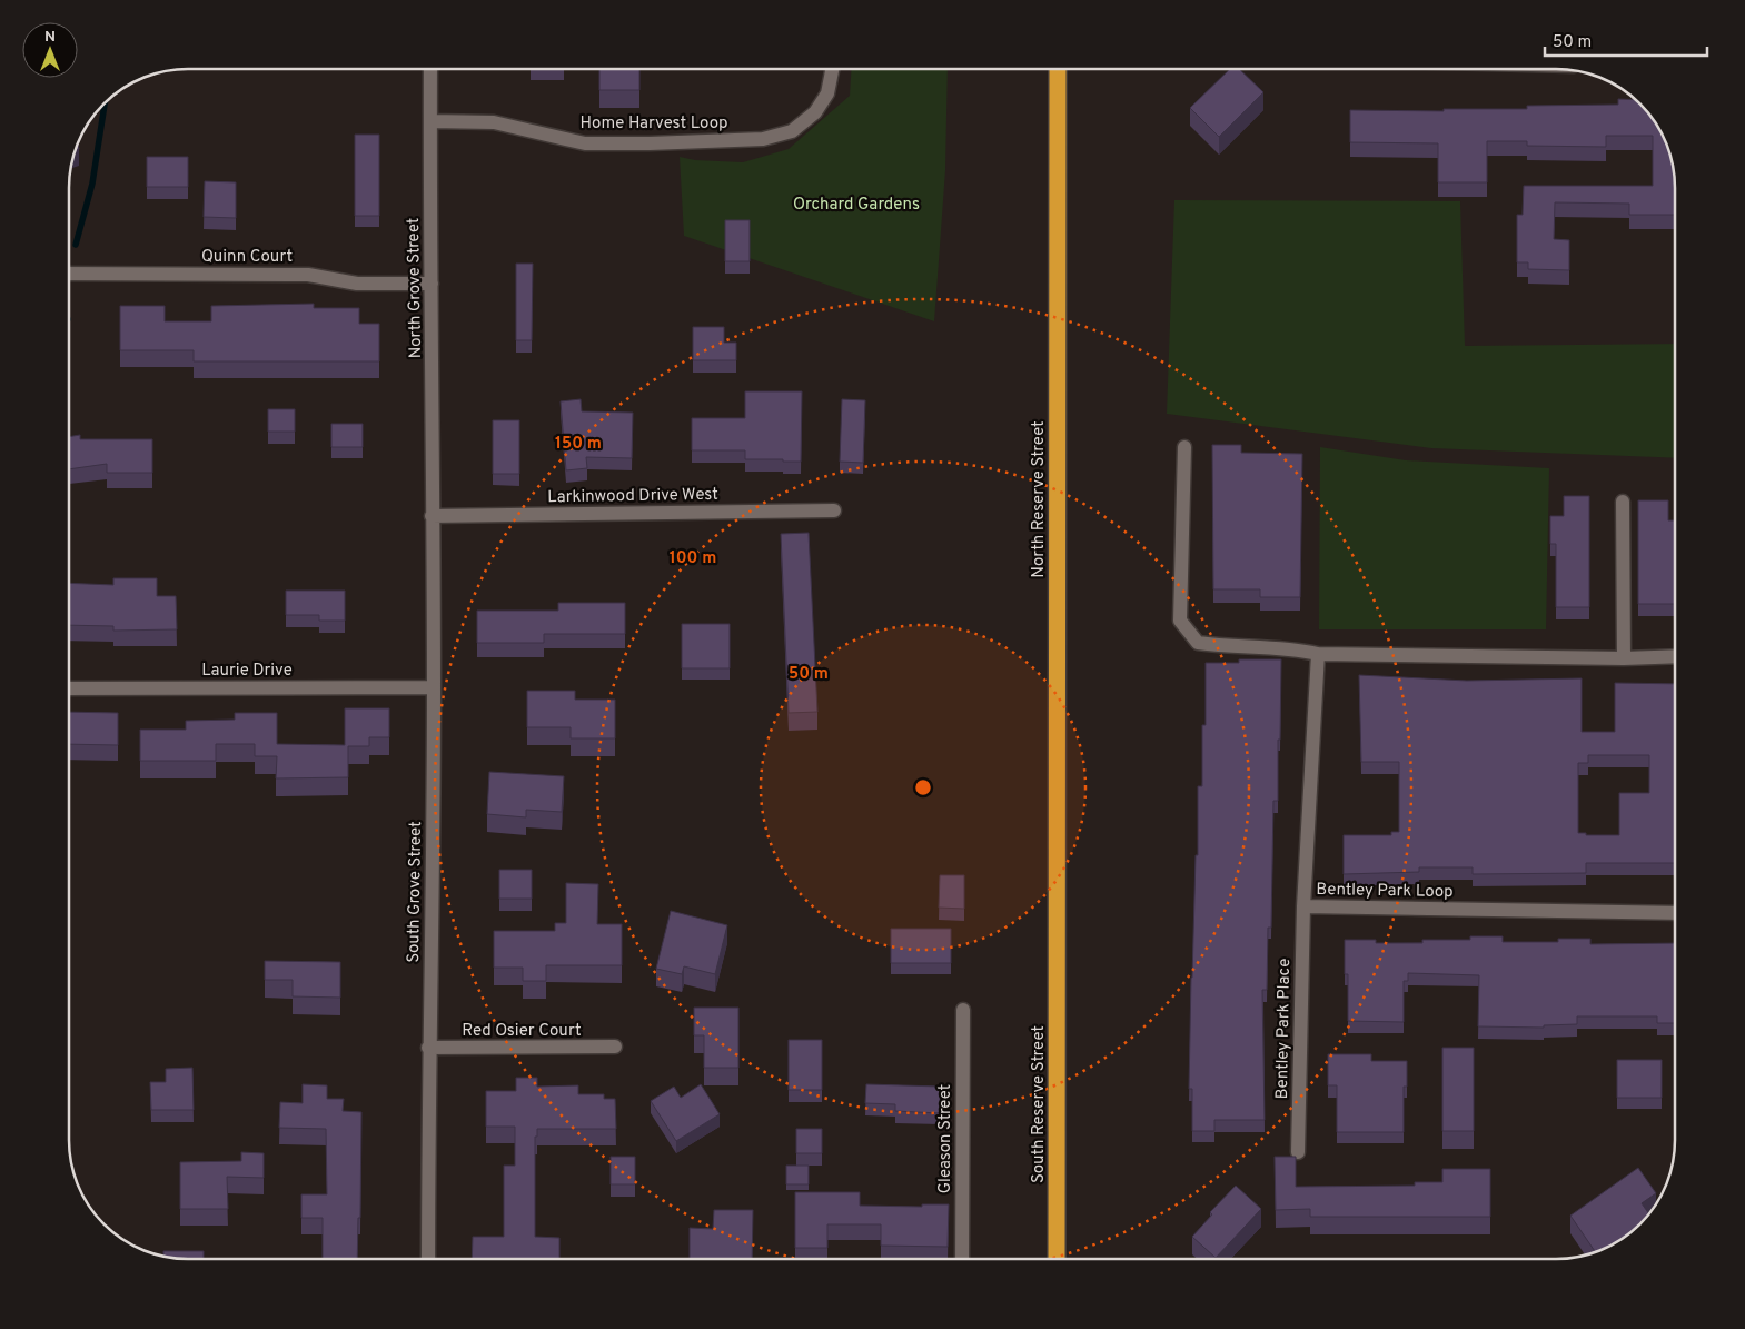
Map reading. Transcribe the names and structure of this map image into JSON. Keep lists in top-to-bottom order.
{
  "streets": {
    "highway": ["North Reserve Street", "South Reserve Street"],
    "street": [
      "Home Harvest Loop",
      "Quinn Court",
      "North Grove Street",
      "Larkinwood Drive West",
      "Laurie Drive",
      "Bentley Park Loop",
      "South Grove Street",
      "Bentley Park Place",
      "Red Osier Court",
      "Gleason Street"
    ]
  },
  "crossings": [
    ["Home Harvest Loop", "North Grove Street"],
    ["Quinn Court", "North Grove Street"],
    ["North Grove Street", "Larkinwood Drive West"],
    ["North Grove Street", "South Grove Street"],
    ["Larkinwood Drive West", "South Grove Street"],
    ["North Reserve Street", "South Reserve Street"],
    ["Laurie Drive", "South Grove Street"],
    ["Bentley Park Loop", "Bentley Park Place"],
    ["South Grove Street", "Red Osier Court"]
  ],
  "parks": ["Orchard Gardens"],
  "scale_bar": "50 m",
  "north": "top",
  "rings": ["150 m", "100 m", "50 m"]
}
